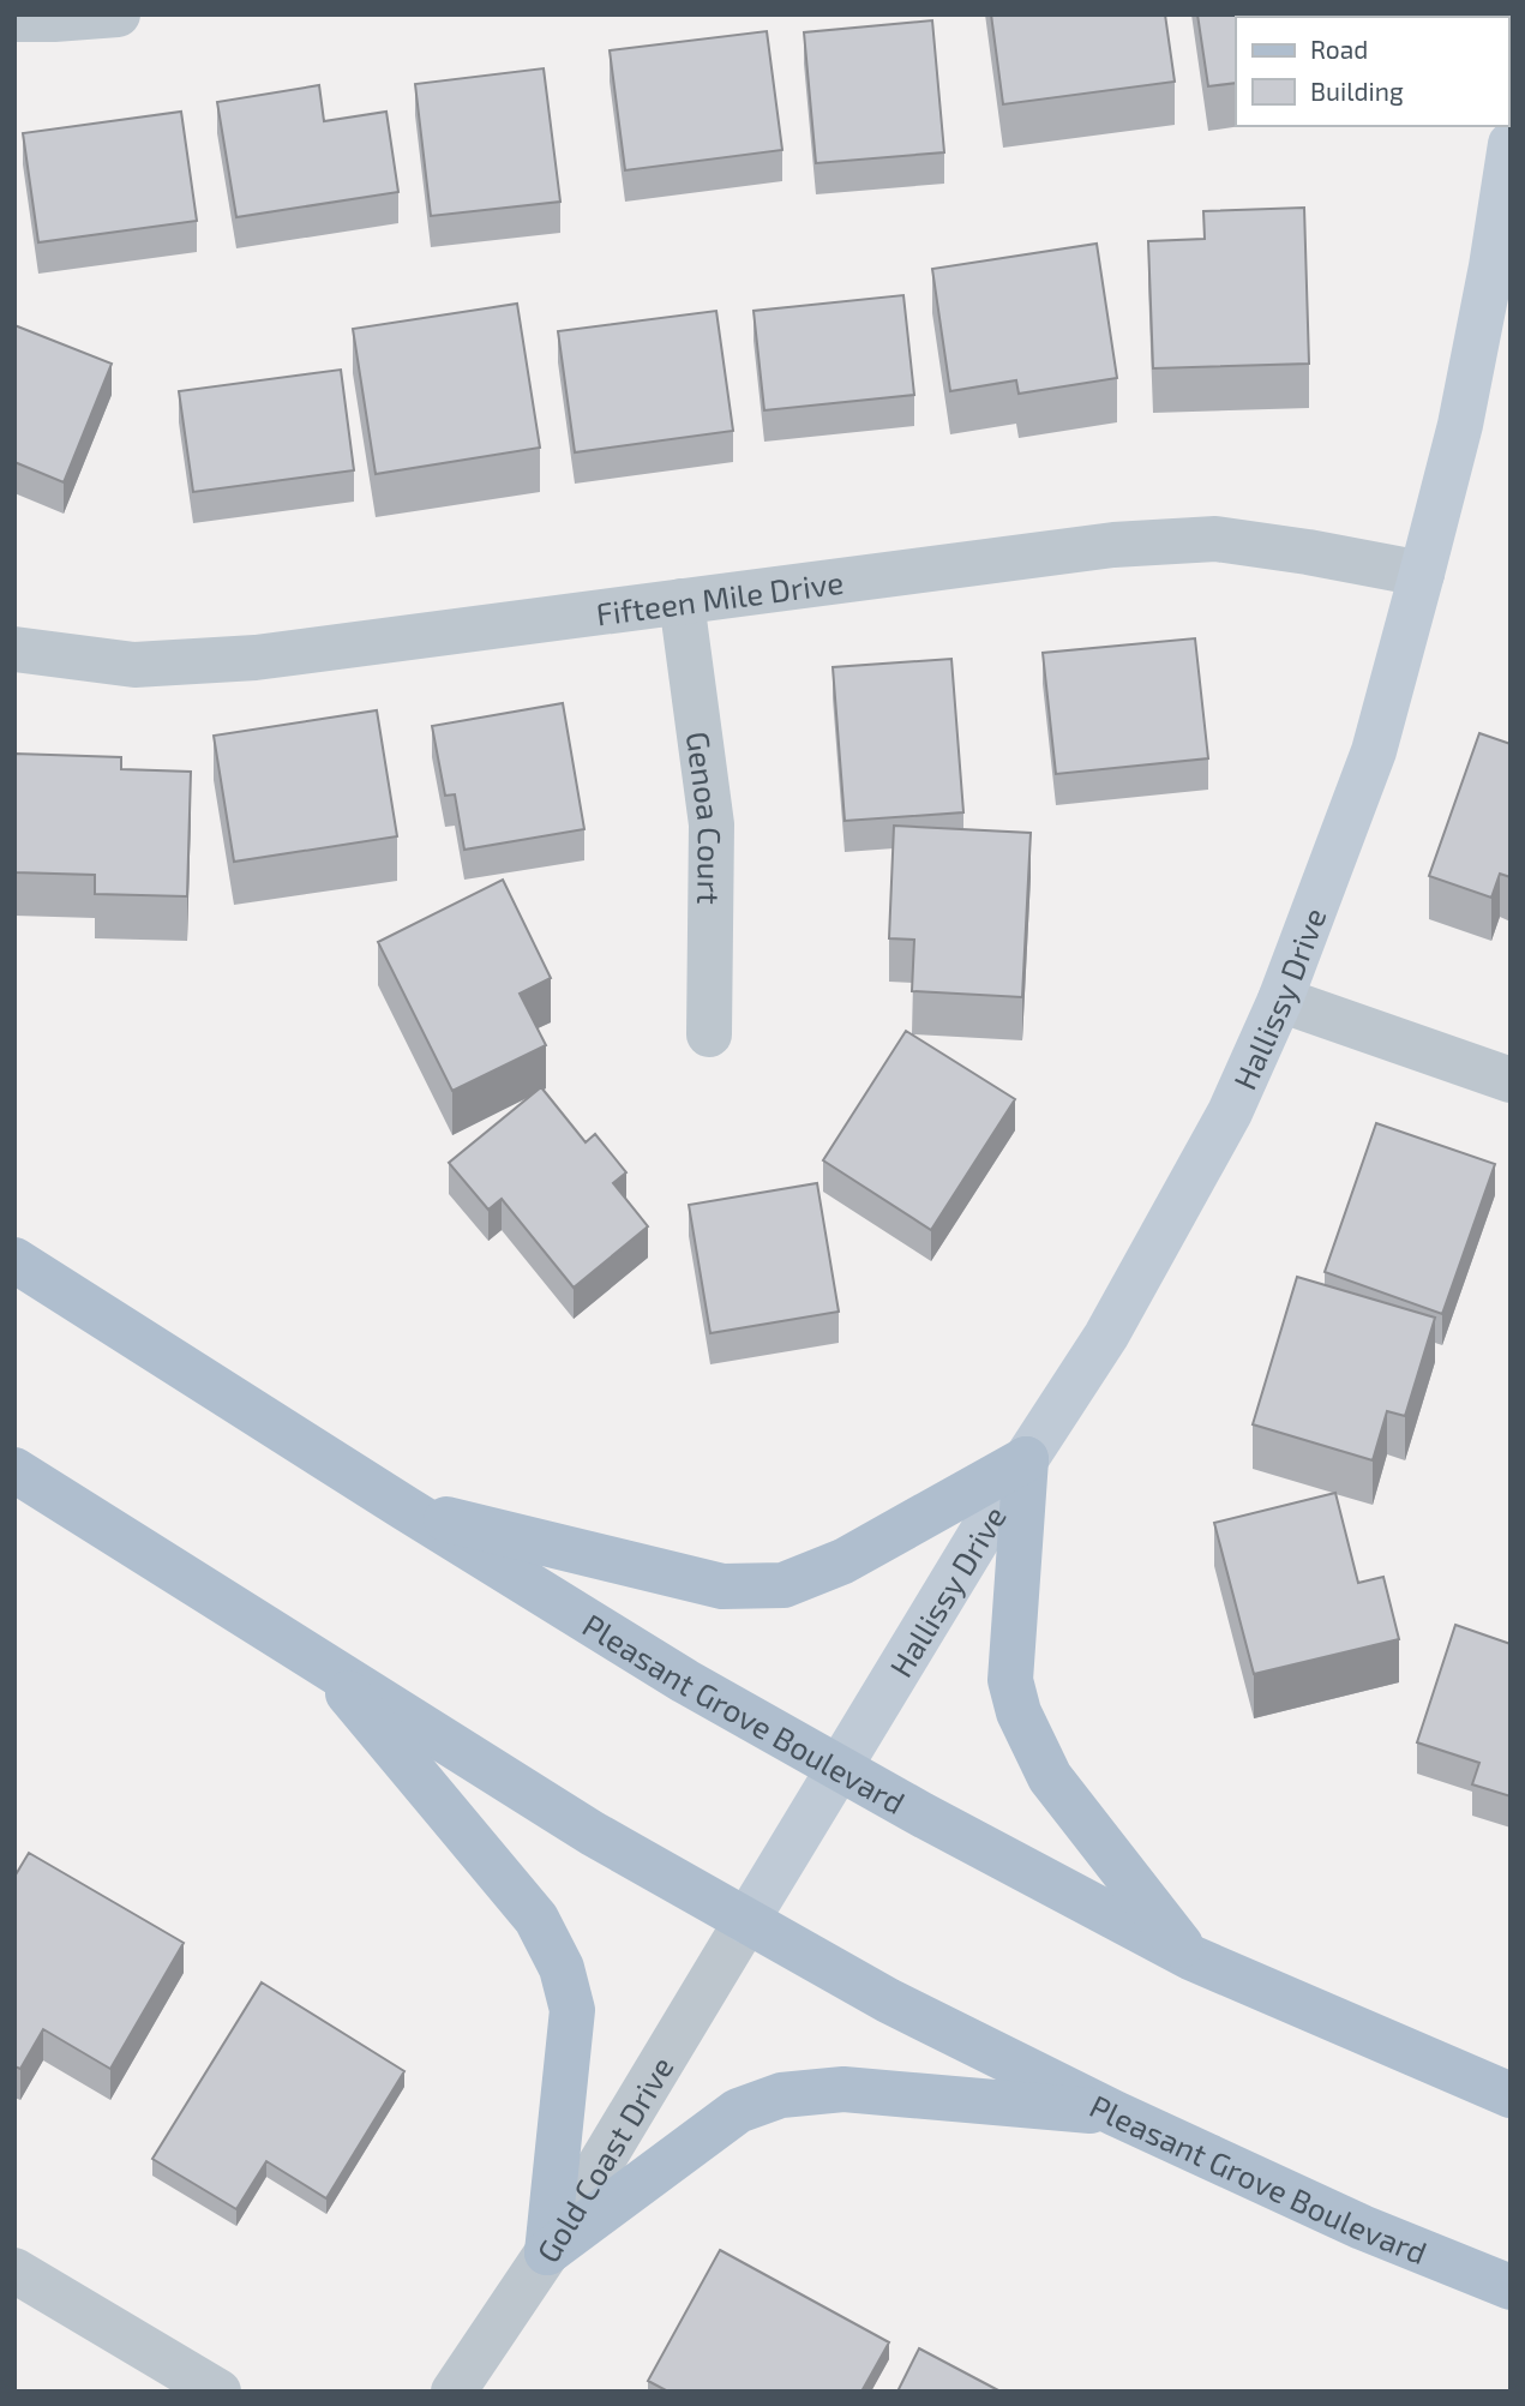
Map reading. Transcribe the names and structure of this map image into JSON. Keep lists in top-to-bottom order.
{
  "streets": {
    "main road": ["Pleasant Grove Boulevard"],
    "street": [
      "Fifteen Mile Drive",
      "Genoa Court",
      "Hallissy Drive",
      "Gold Coast Drive"
    ]
  },
  "crossings": [
    ["Fifteen Mile Drive", "Genoa Court"],
    ["Fifteen Mile Drive", "Hallissy Drive"],
    ["Hallissy Drive", "Pleasant Grove Boulevard"],
    ["Hallissy Drive", "Gold Coast Drive"],
    ["Pleasant Grove Boulevard", "Gold Coast Drive"]
  ],
  "legend": ["Road", "Building"]
}
